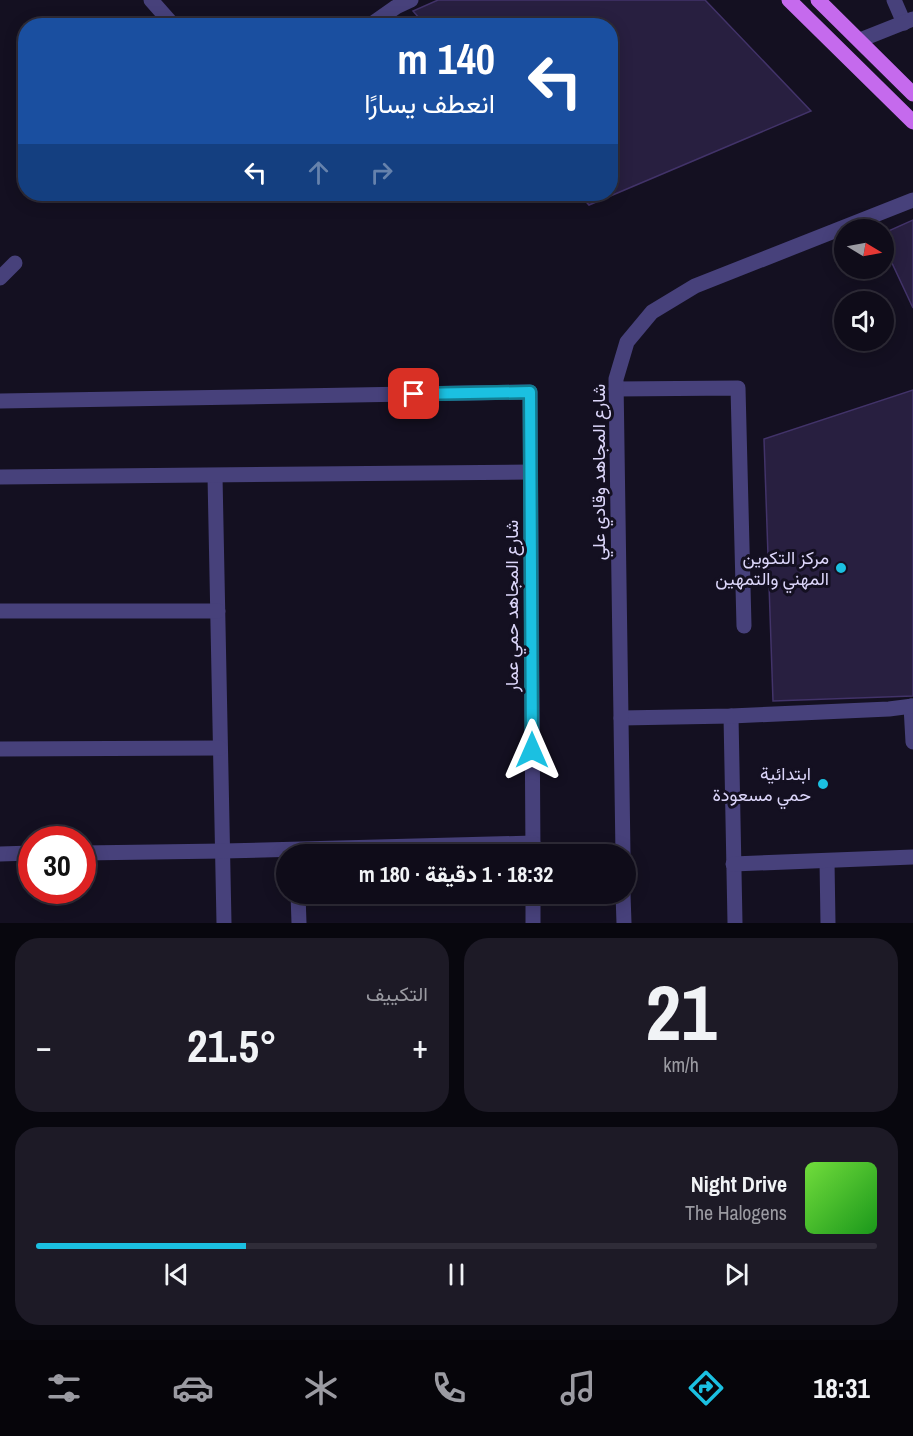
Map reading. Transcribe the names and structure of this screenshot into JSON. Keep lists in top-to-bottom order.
{
  "streets": {
    "street": ["شارع المجاهد وقادي علي", "شارع المجاهد حمي عمار"]
  },
  "places": ["مركز التكوين المهني والتمهين", "ابتدائية حمي مسعودة"],
  "north": "right",
  "page": {
    "turn": ["140 m", "انعطف يسارًا"],
    "limit": "30",
    "trip": "18:32 · 1 دقيقة · 180 m",
    "tile": [
      ["21", "km/h"],
      "التكييف"
    ],
    "heat": ["−", "21.5°", "+"],
    "song": ["Night Drive", "The Halogens"],
    "tabs": "18:31"
  }
}
